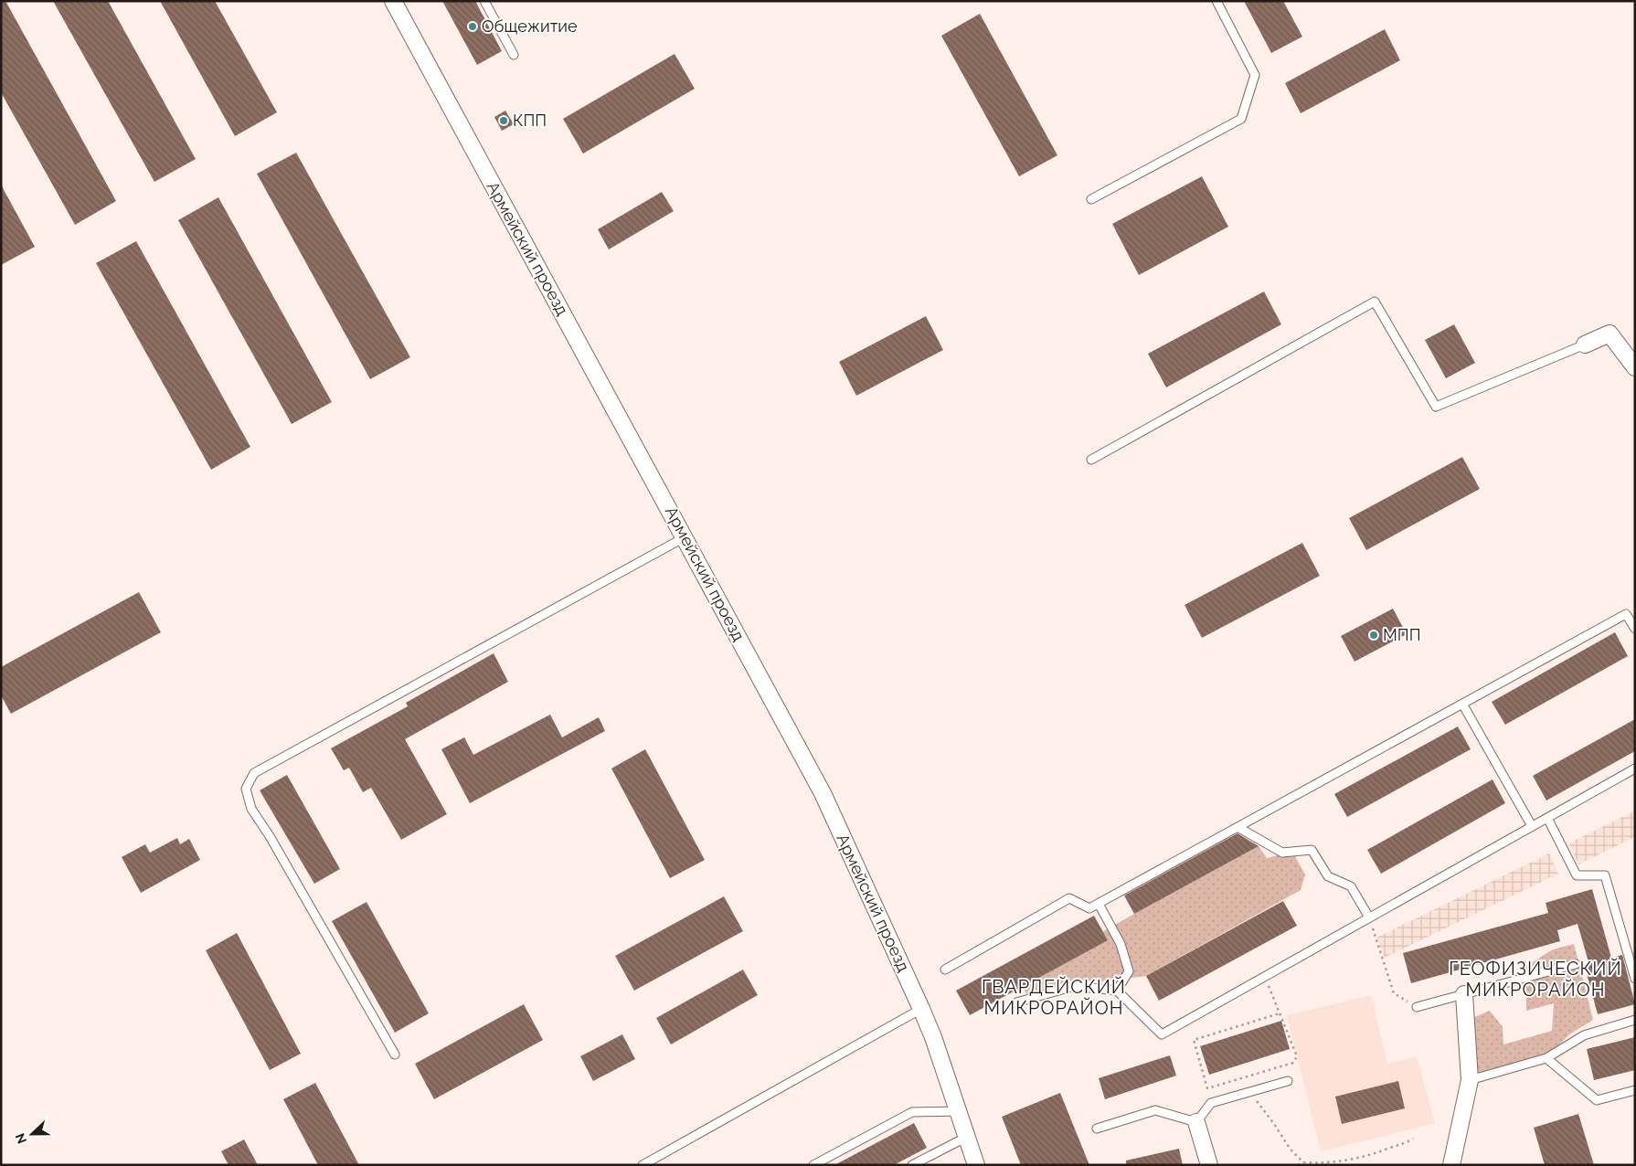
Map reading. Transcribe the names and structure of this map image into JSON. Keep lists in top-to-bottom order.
{
  "streets": {
    "street": ["Армейский проезд"]
  },
  "districts": ["ГЕОФИЗИЧЕСКИЙ МИКРОРАЙОН", "ГВАРДЕЙСКИЙ МИКРОРАЙОН"],
  "places": ["Общежитие", "КПП", "МПП"],
  "north": "left"
}
